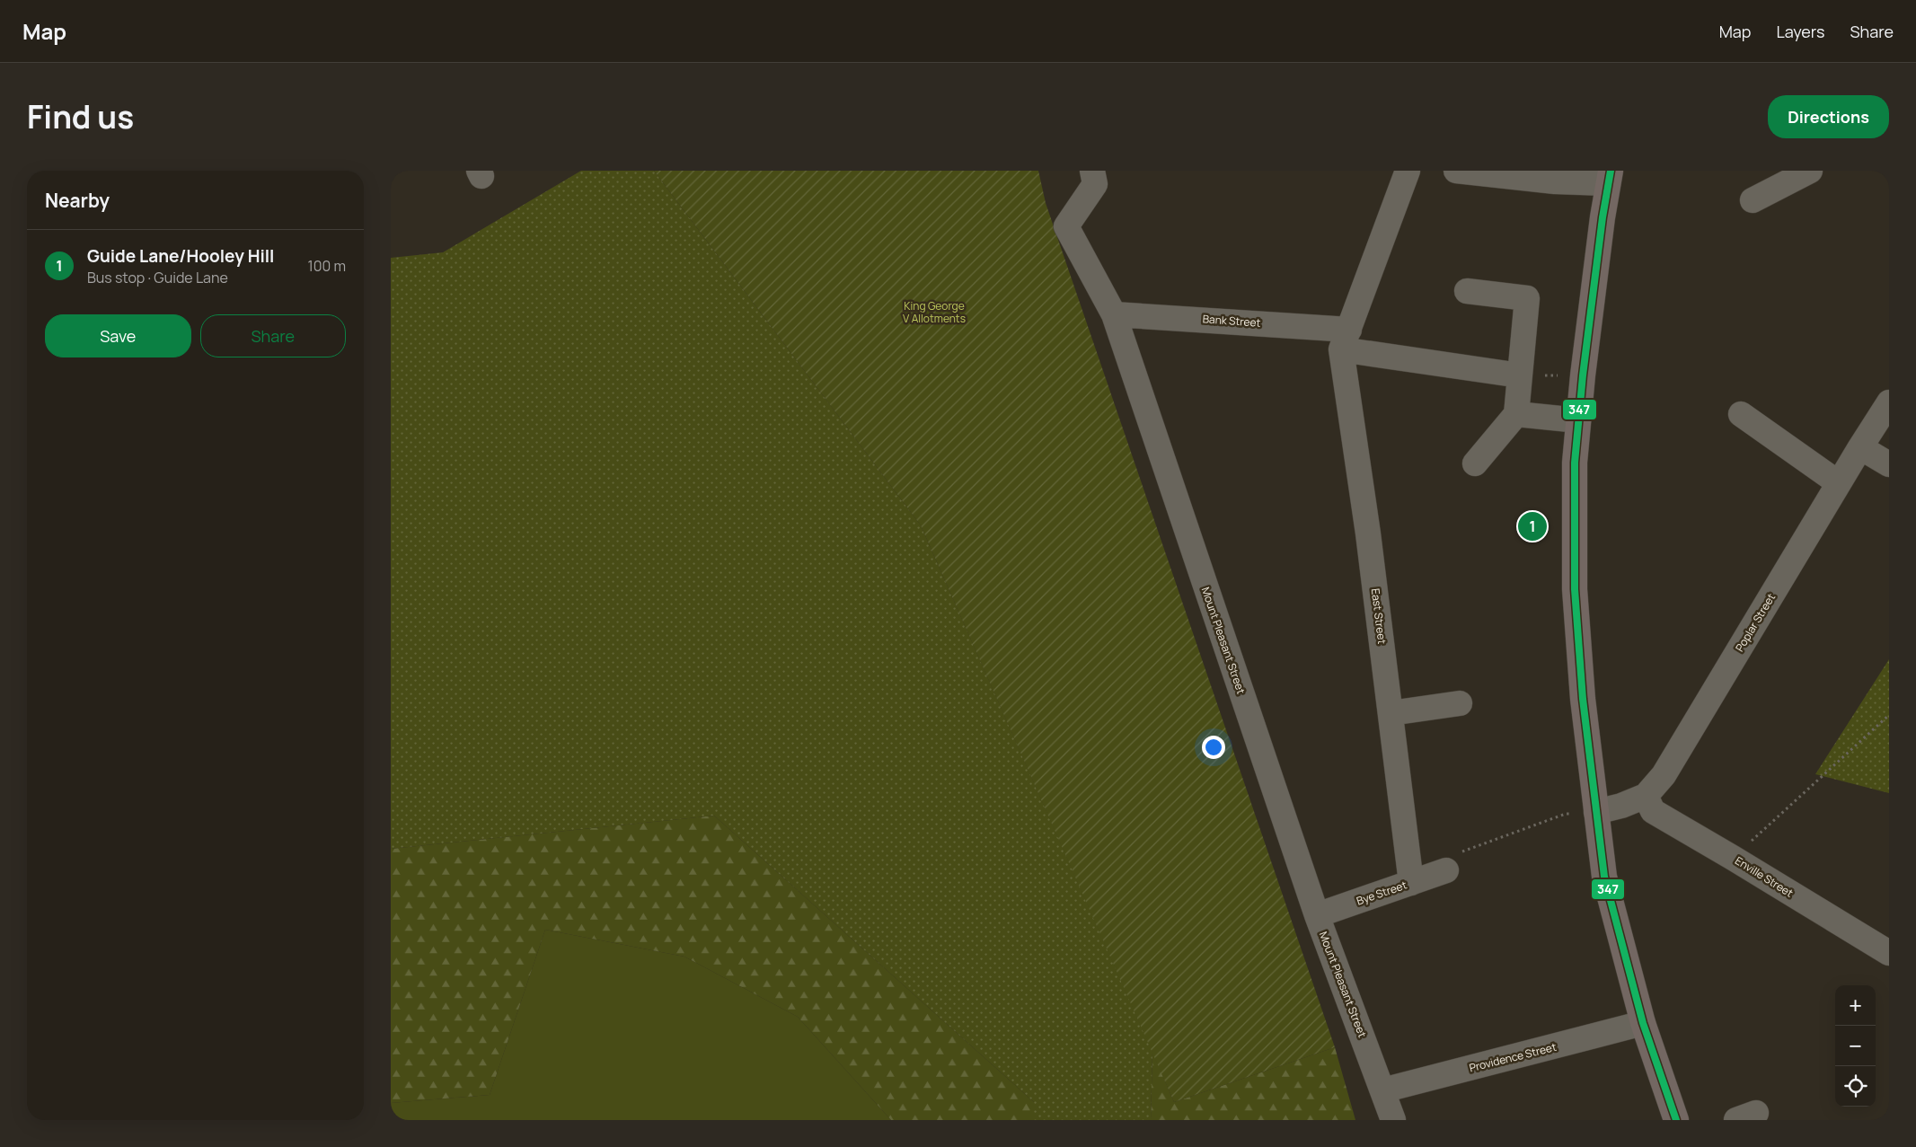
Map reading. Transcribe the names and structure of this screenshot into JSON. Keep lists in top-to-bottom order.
{
  "streets": {
    "street": [
      "Bank Street",
      "East Street",
      "Poplar Street",
      "Mount Pleasant Street",
      "Enville Street",
      "Bye Street",
      "Providence Street"
    ]
  },
  "crossings": [
    ["Bank Street", "East Street"],
    ["Bank Street", "Mount Pleasant Street"],
    ["East Street", "Bye Street"],
    ["Poplar Street", "Enville Street"],
    ["Mount Pleasant Street", "Bye Street"],
    ["Mount Pleasant Street", "Providence Street"]
  ],
  "parks": ["King George V Allotments"],
  "lines": ["transit line 347"],
  "page": {
    "header": "Map",
    "nav": ["Map", "Layers", "Share"],
    "title": "Find us",
    "buttons": [
      "Directions",
      ["Save", "Share"]
    ],
    "heading": "Nearby",
    "list": [
      {
        "mark": "1",
        "name": "Guide Lane/Hooley Hill",
        "note": "Bus stop · Guide Lane",
        "value": "100 m"
      }
    ],
    "pins": "1",
    "map_buttons": ["+", "−"]
  }
}
